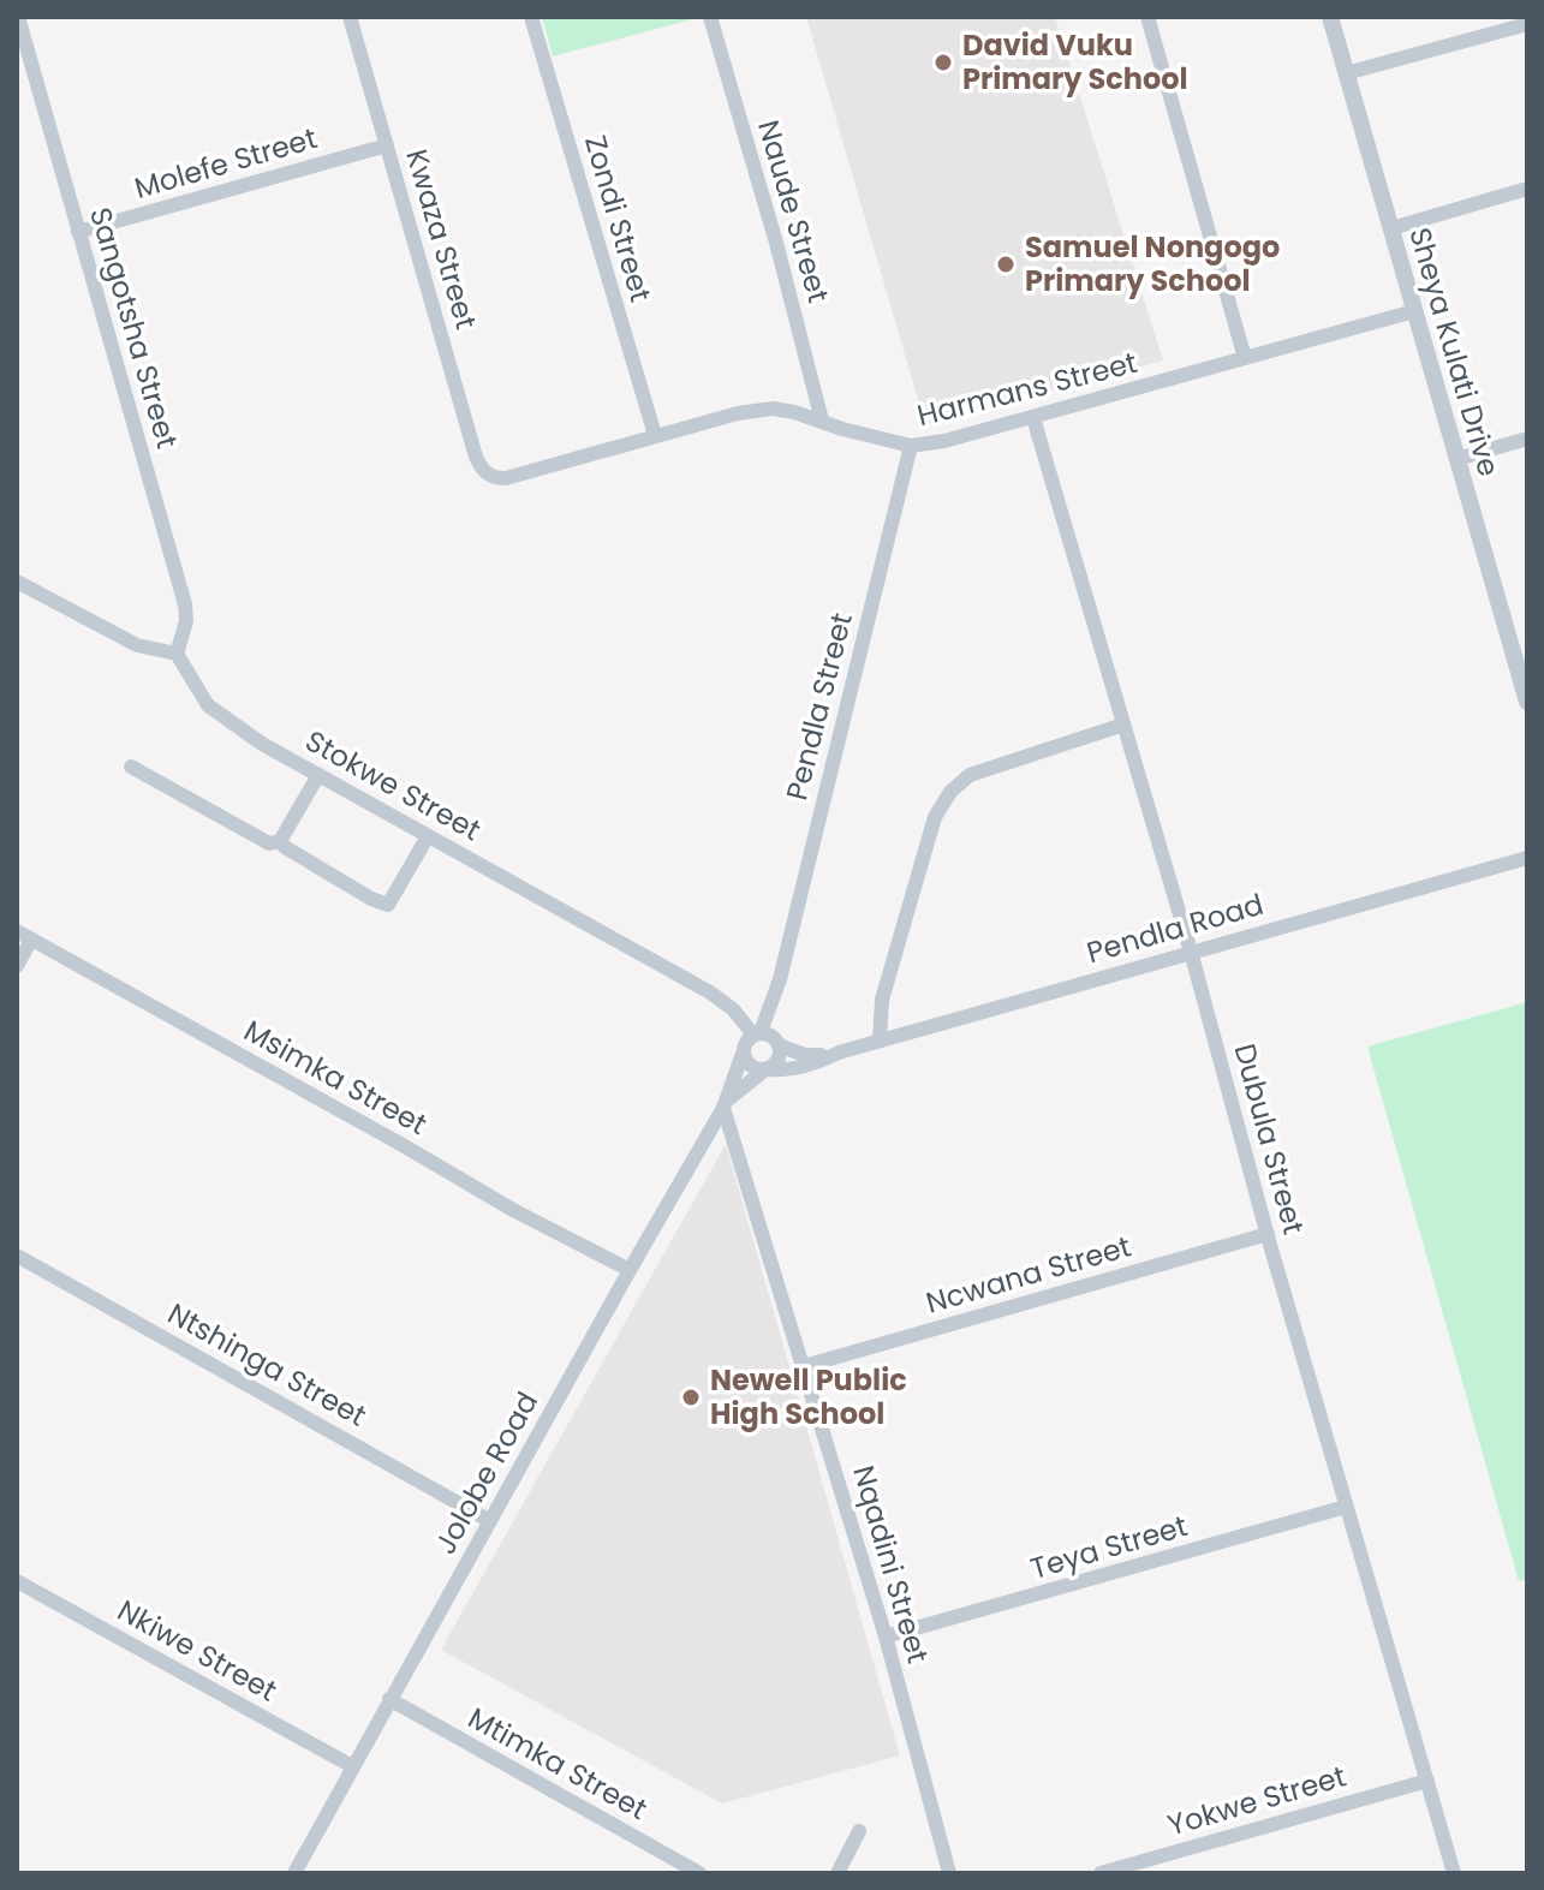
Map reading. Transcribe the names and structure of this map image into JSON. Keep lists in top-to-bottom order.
{
  "streets": {
    "street": [
      "Molefe Street",
      "Naude Street",
      "Zondi Street",
      "Kwaza Street",
      "Sangotsha Street",
      "Sheya Kulati Drive",
      "Harmans Street",
      "Pendla Street",
      "Stokwe Street",
      "Pendla Road",
      "Msimka Street",
      "Dubula Street",
      "Ncwana Street",
      "Ntshinga Street",
      "Jolobe Road",
      "Teya Street",
      "Nqadini Street",
      "Nkiwe Street",
      "Mtimka Street",
      "Yokwe Street"
    ]
  },
  "crossings": [
    ["Molefe Street", "Kwaza Street"],
    ["Molefe Street", "Sangotsha Street"],
    ["Naude Street", "Harmans Street"],
    ["Zondi Street", "Harmans Street"],
    ["Kwaza Street", "Harmans Street"],
    ["Sangotsha Street", "Stokwe Street"],
    ["Sheya Kulati Drive", "Harmans Street"],
    ["Harmans Street", "Pendla Street"],
    ["Harmans Street", "Dubula Street"],
    ["Pendla Street", "Stokwe Street"],
    ["Pendla Street", "Pendla Road"],
    ["Pendla Street", "Jolobe Road"],
    ["Stokwe Street", "Pendla Road"],
    ["Stokwe Street", "Jolobe Road"],
    ["Pendla Road", "Dubula Street"],
    ["Pendla Road", "Jolobe Road"],
    ["Msimka Street", "Jolobe Road"],
    ["Dubula Street", "Ncwana Street"],
    ["Dubula Street", "Teya Street"],
    ["Dubula Street", "Yokwe Street"],
    ["Ncwana Street", "Nqadini Street"],
    ["Ntshinga Street", "Jolobe Road"],
    ["Jolobe Road", "Nqadini Street"],
    ["Jolobe Road", "Nkiwe Street"],
    ["Jolobe Road", "Mtimka Street"],
    ["Teya Street", "Nqadini Street"]
  ],
  "places": ["David Vuku Primary School", "Samuel Nongogo Primary School", "Newell Public High School"]
}
